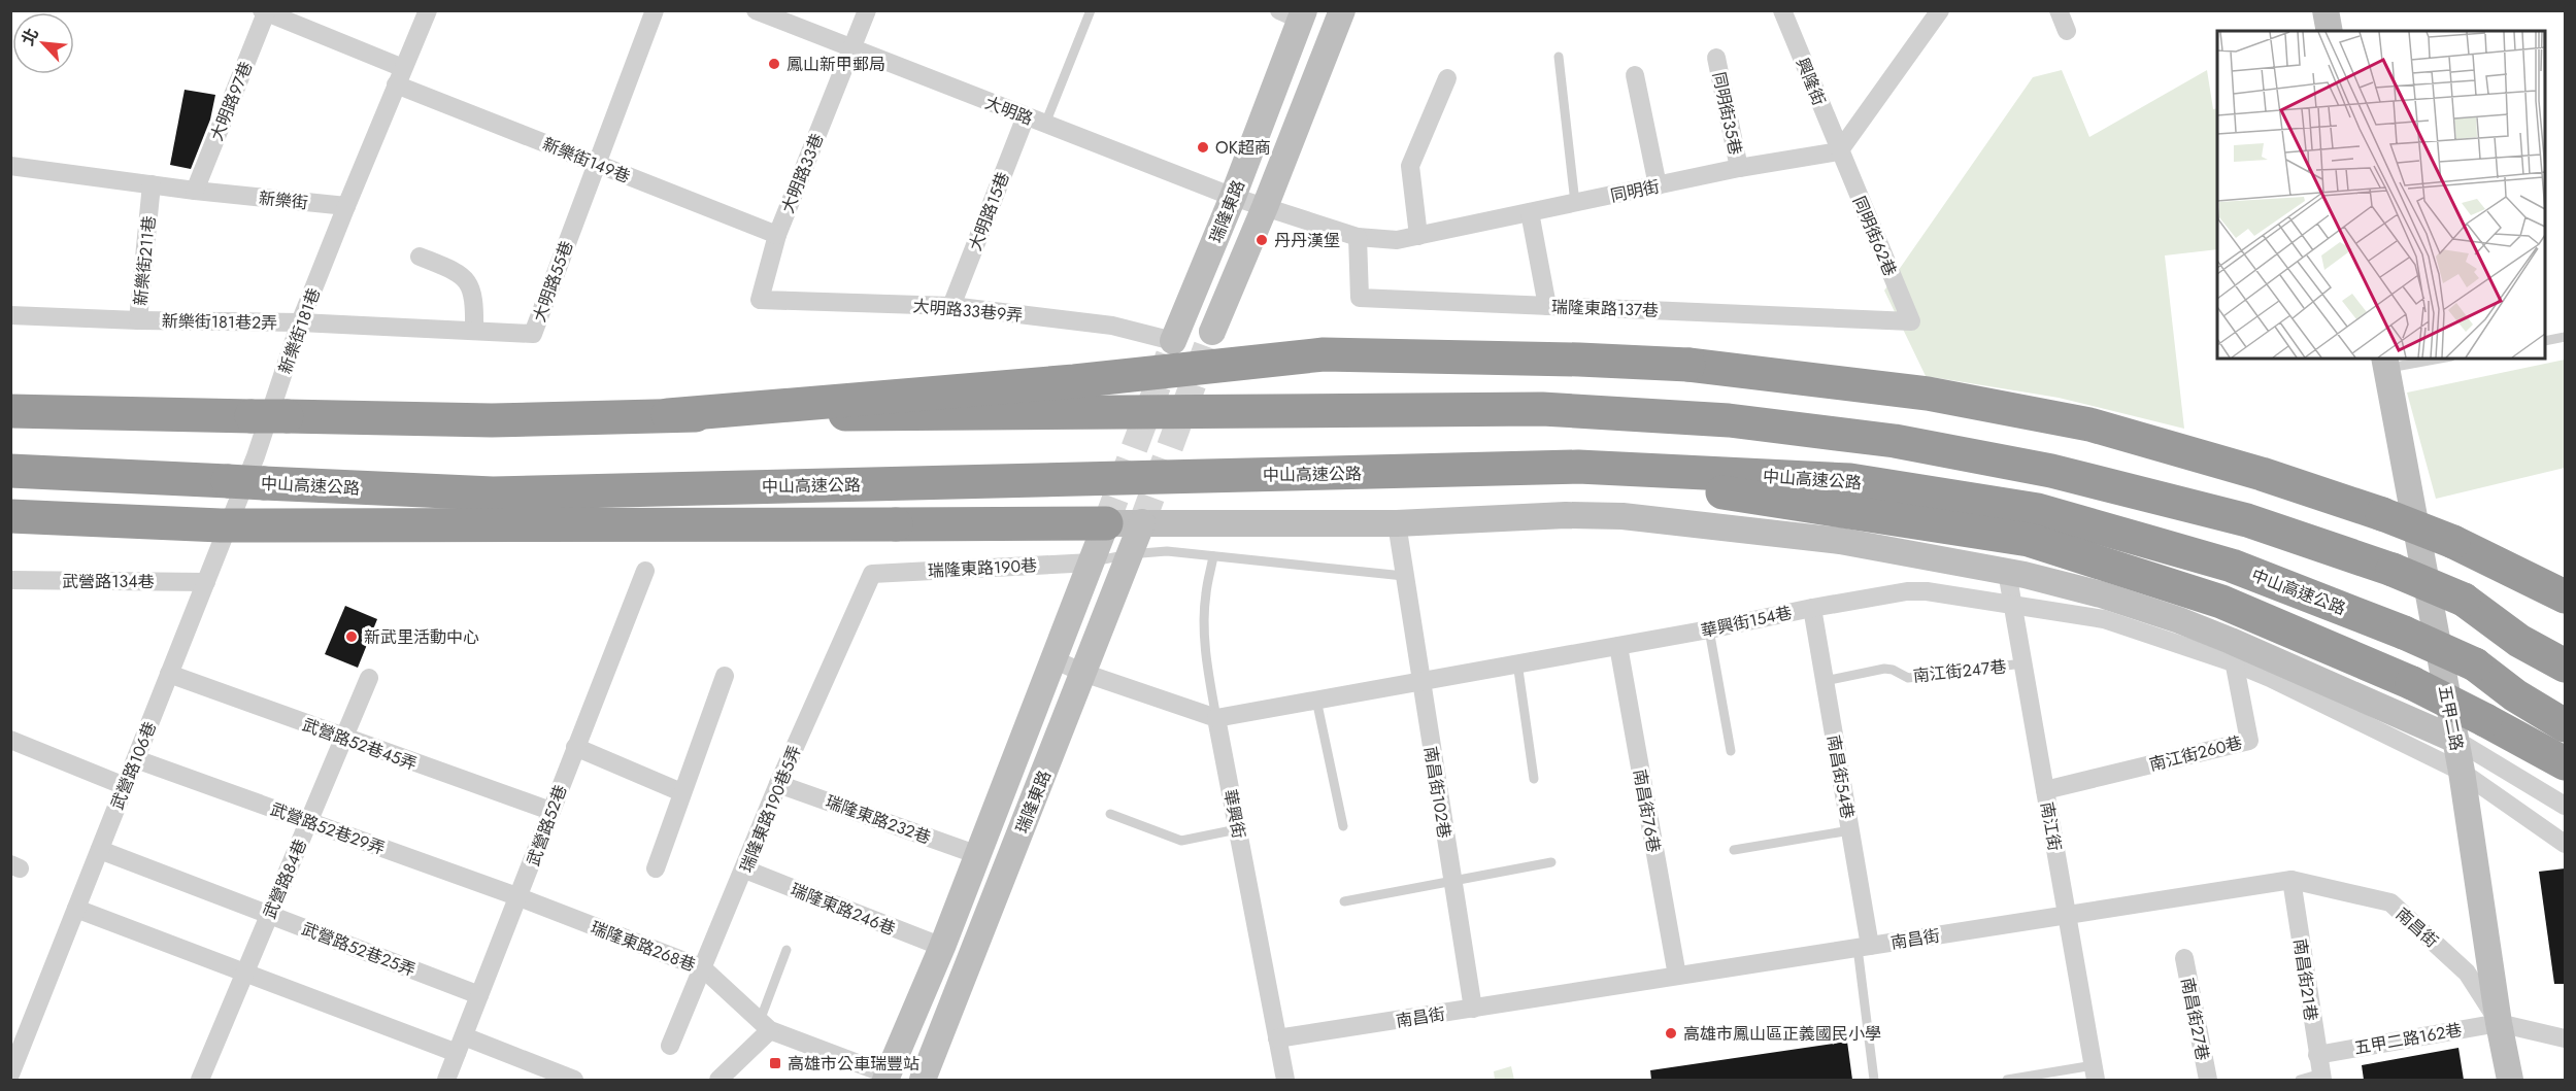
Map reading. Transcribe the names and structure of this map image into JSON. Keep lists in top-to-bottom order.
{
  "streets": {
    "highway": ["中山高速公路"],
    "street": [
      "興隆街",
      "大明路97巷",
      "大明路",
      "同明街35巷",
      "新樂街149巷",
      "大明路33巷",
      "同明街",
      "新樂街",
      "大明路15巷",
      "瑞隆東路",
      "同明街62巷",
      "新樂街211巷",
      "大明路55巷",
      "瑞隆東路137巷",
      "大明路33巷9弄",
      "新樂街181巷2弄",
      "新樂街181巷",
      "瑞隆東路190巷",
      "武營路134巷",
      "華興街154巷",
      "五甲二路",
      "武營路52巷45弄",
      "南江街260巷",
      "武營路106巷",
      "南昌街54巷",
      "南昌街102巷",
      "瑞隆東路190巷5弄",
      "南昌街76巷",
      "華興街",
      "瑞隆東路232巷",
      "武營路52巷",
      "南江街",
      "武營路52巷29弄",
      "武營路84巷",
      "瑞隆東路246巷",
      "南昌街",
      "瑞隆東路268巷",
      "武營路52巷25弄",
      "南昌街21巷",
      "南昌街27巷",
      "五甲二路162巷"
    ],
    "lane": ["南江街247巷"]
  },
  "crossings": [
    ["興隆街", "同明街"],
    ["興隆街", "同明街62巷"],
    ["大明路97巷", "新樂街149巷"],
    ["大明路97巷", "新樂街"],
    ["大明路", "大明路33巷"],
    ["大明路", "同明街"],
    ["大明路", "大明路15巷"],
    ["大明路", "瑞隆東路"],
    ["同明街35巷", "同明街"],
    ["新樂街149巷", "大明路33巷"],
    ["新樂街149巷", "大明路55巷"],
    ["大明路33巷", "大明路33巷9弄"],
    ["同明街", "瑞隆東路"],
    ["同明街", "同明街62巷"],
    ["同明街", "瑞隆東路137巷"],
    ["新樂街", "新樂街211巷"],
    ["新樂街", "新樂街181巷"],
    ["大明路15巷", "大明路33巷9弄"],
    ["瑞隆東路", "大明路33巷9弄"],
    ["瑞隆東路", "瑞隆東路190巷"],
    ["瑞隆東路", "瑞隆東路232巷"],
    ["瑞隆東路", "瑞隆東路246巷"],
    ["瑞隆東路", "瑞隆東路268巷"],
    ["同明街62巷", "瑞隆東路137巷"],
    ["新樂街211巷", "新樂街181巷2弄"],
    ["大明路55巷", "新樂街181巷2弄"],
    ["大明路55巷", "新樂街181巷"],
    ["新樂街181巷2弄", "新樂街181巷"],
    ["新樂街181巷", "中山高速公路"],
    ["新樂街181巷", "武營路106巷"],
    ["中山高速公路", "武營路106巷"],
    ["瑞隆東路190巷", "瑞隆東路190巷5弄"],
    ["武營路134巷", "武營路106巷"],
    ["華興街154巷", "五甲二路"],
    ["華興街154巷", "南江街260巷"],
    ["華興街154巷", "南昌街54巷"],
    ["華興街154巷", "南昌街102巷"],
    ["華興街154巷", "南昌街76巷"],
    ["華興街154巷", "華興街"],
    ["華興街154巷", "南江街"],
    ["南江街247巷", "南昌街54巷"],
    ["南江街247巷", "南江街"],
    ["五甲二路", "南昌街"],
    ["五甲二路", "五甲二路162巷"],
    ["武營路52巷45弄", "武營路106巷"],
    ["武營路52巷45弄", "武營路52巷"],
    ["武營路52巷45弄", "武營路84巷"],
    ["南江街260巷", "南江街"],
    ["武營路106巷", "武營路52巷29弄"],
    ["武營路106巷", "武營路52巷25弄"],
    ["南昌街54巷", "南昌街"],
    ["南昌街102巷", "南昌街"],
    ["瑞隆東路190巷5弄", "瑞隆東路232巷"],
    ["瑞隆東路190巷5弄", "瑞隆東路246巷"],
    ["瑞隆東路190巷5弄", "瑞隆東路268巷"],
    ["南昌街76巷", "南昌街"],
    ["華興街", "南昌街"],
    ["武營路52巷", "武營路52巷29弄"],
    ["武營路52巷", "瑞隆東路268巷"],
    ["武營路52巷", "武營路52巷25弄"],
    ["南江街", "南昌街"],
    ["武營路52巷29弄", "武營路84巷"],
    ["武營路52巷29弄", "瑞隆東路268巷"],
    ["武營路84巷", "武營路52巷25弄"],
    ["南昌街", "南昌街21巷"],
    ["南昌街", "五甲二路162巷"],
    ["南昌街21巷", "五甲二路162巷"]
  ],
  "places": {
    "other": [
      "鳳山新甲郵局",
      "OK超商",
      "丹丹漢堡",
      "新武里活動中心",
      "高雄市鳳山區正義國民小學"
    ],
    "transit": ["高雄市公車瑞豐站"]
  },
  "north": "top left"
}
